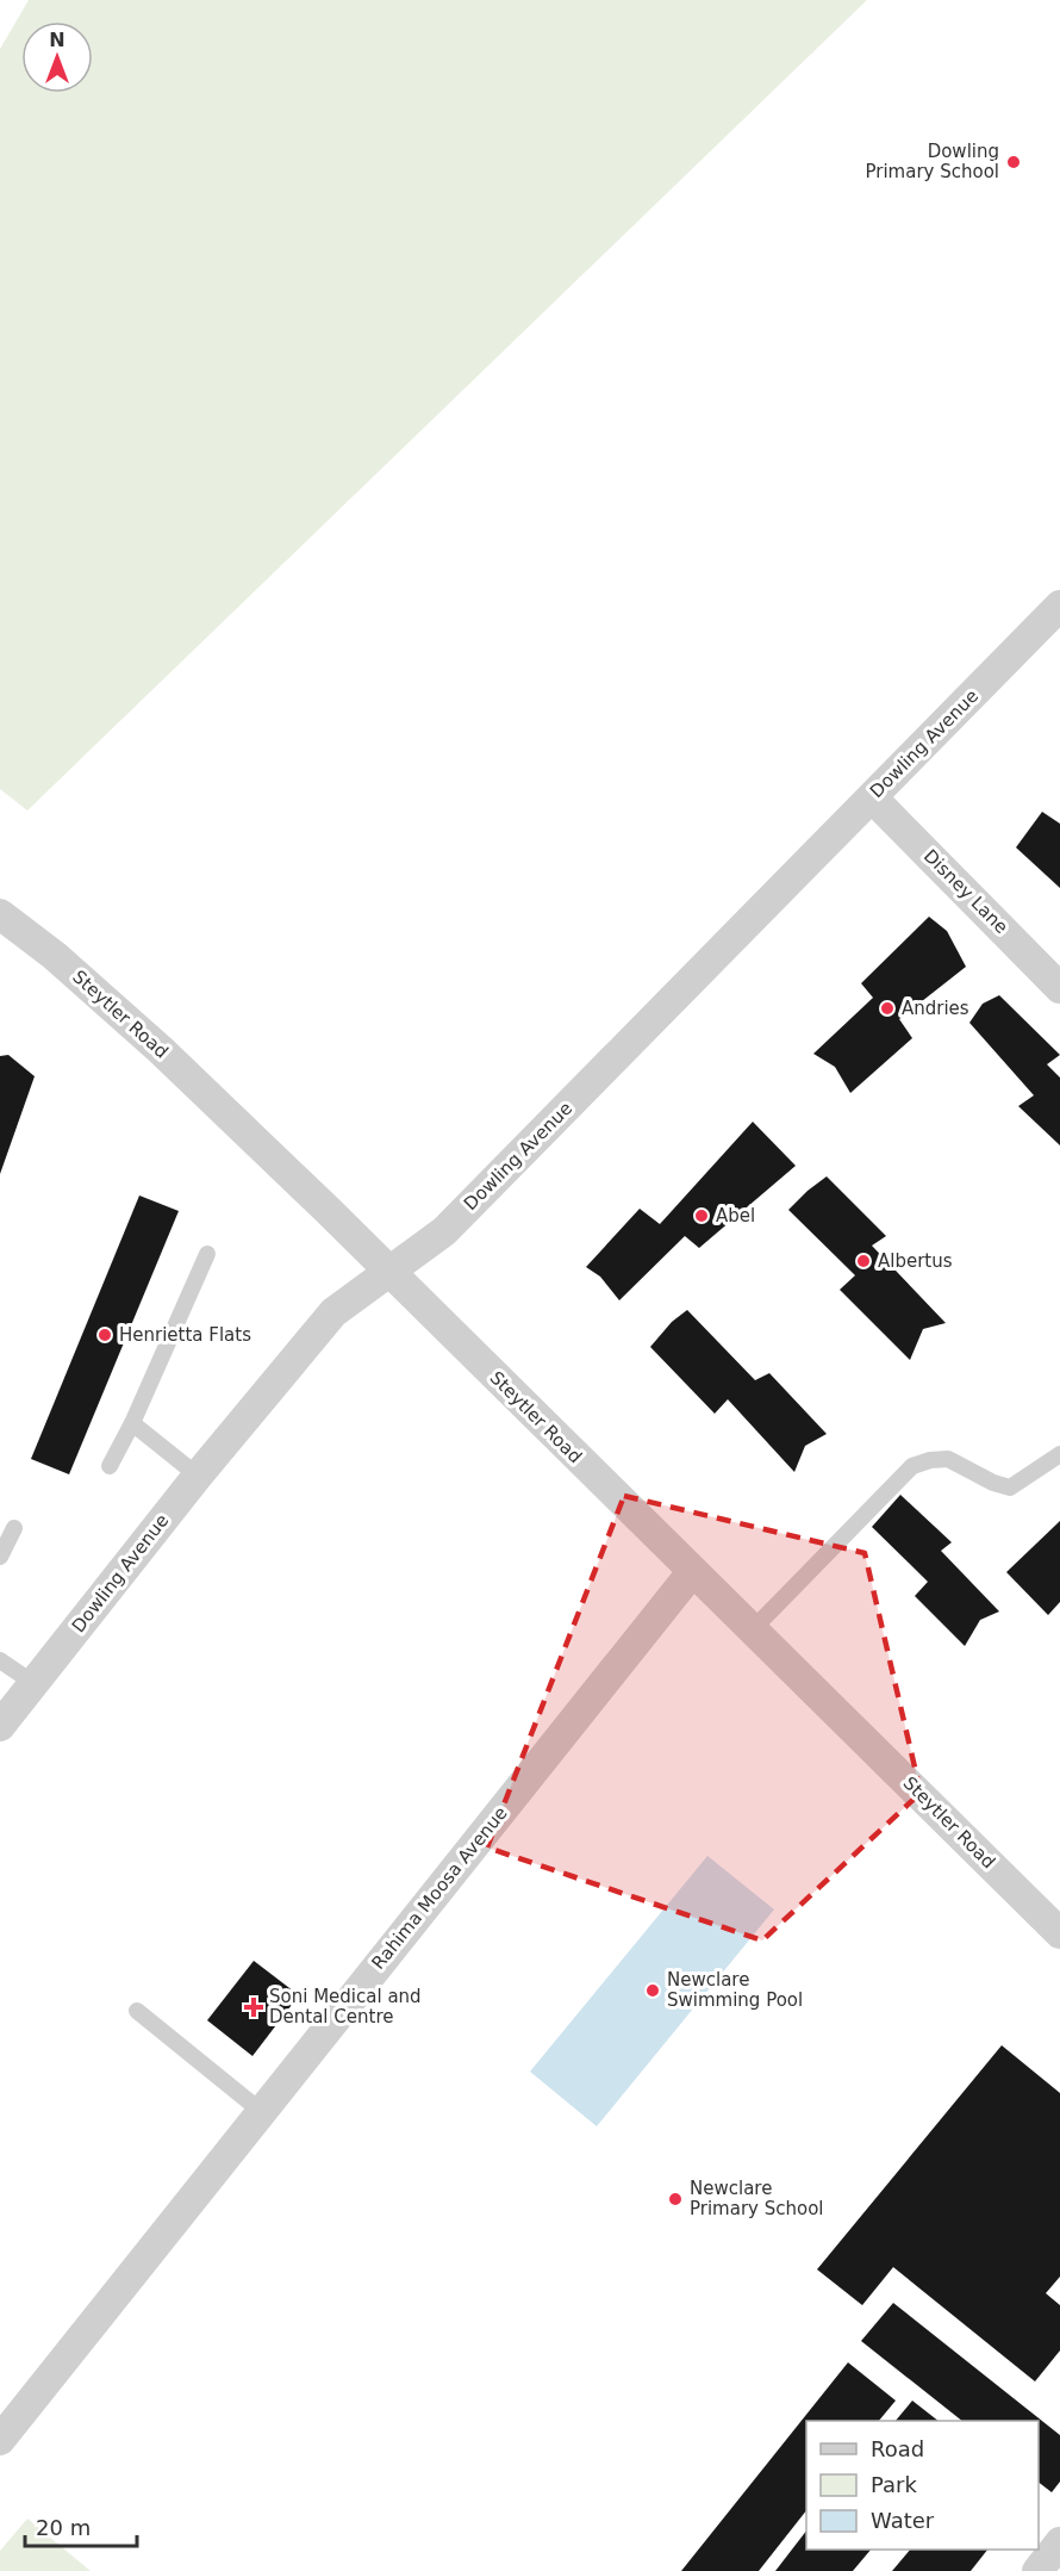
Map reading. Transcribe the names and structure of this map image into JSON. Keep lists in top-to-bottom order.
{
  "streets": {
    "street": [
      "Dowling Avenue",
      "Disney Lane",
      "Steytler Road",
      "Rahima Moosa Avenue"
    ]
  },
  "crossings": [
    ["Dowling Avenue", "Disney Lane"],
    ["Dowling Avenue", "Steytler Road"],
    ["Steytler Road", "Rahima Moosa Avenue"]
  ],
  "places": {
    "other": [
      "Dowling Primary School",
      "Andries",
      "Abel",
      "Albertus",
      "Henrietta Flats",
      "Newclare Swimming Pool",
      "Newclare Primary School"
    ],
    "health": ["Soni Medical and Dental Centre"]
  },
  "legend": ["Road", "Park", "Water"],
  "scale_bar": "20 m",
  "north": "top"
}
